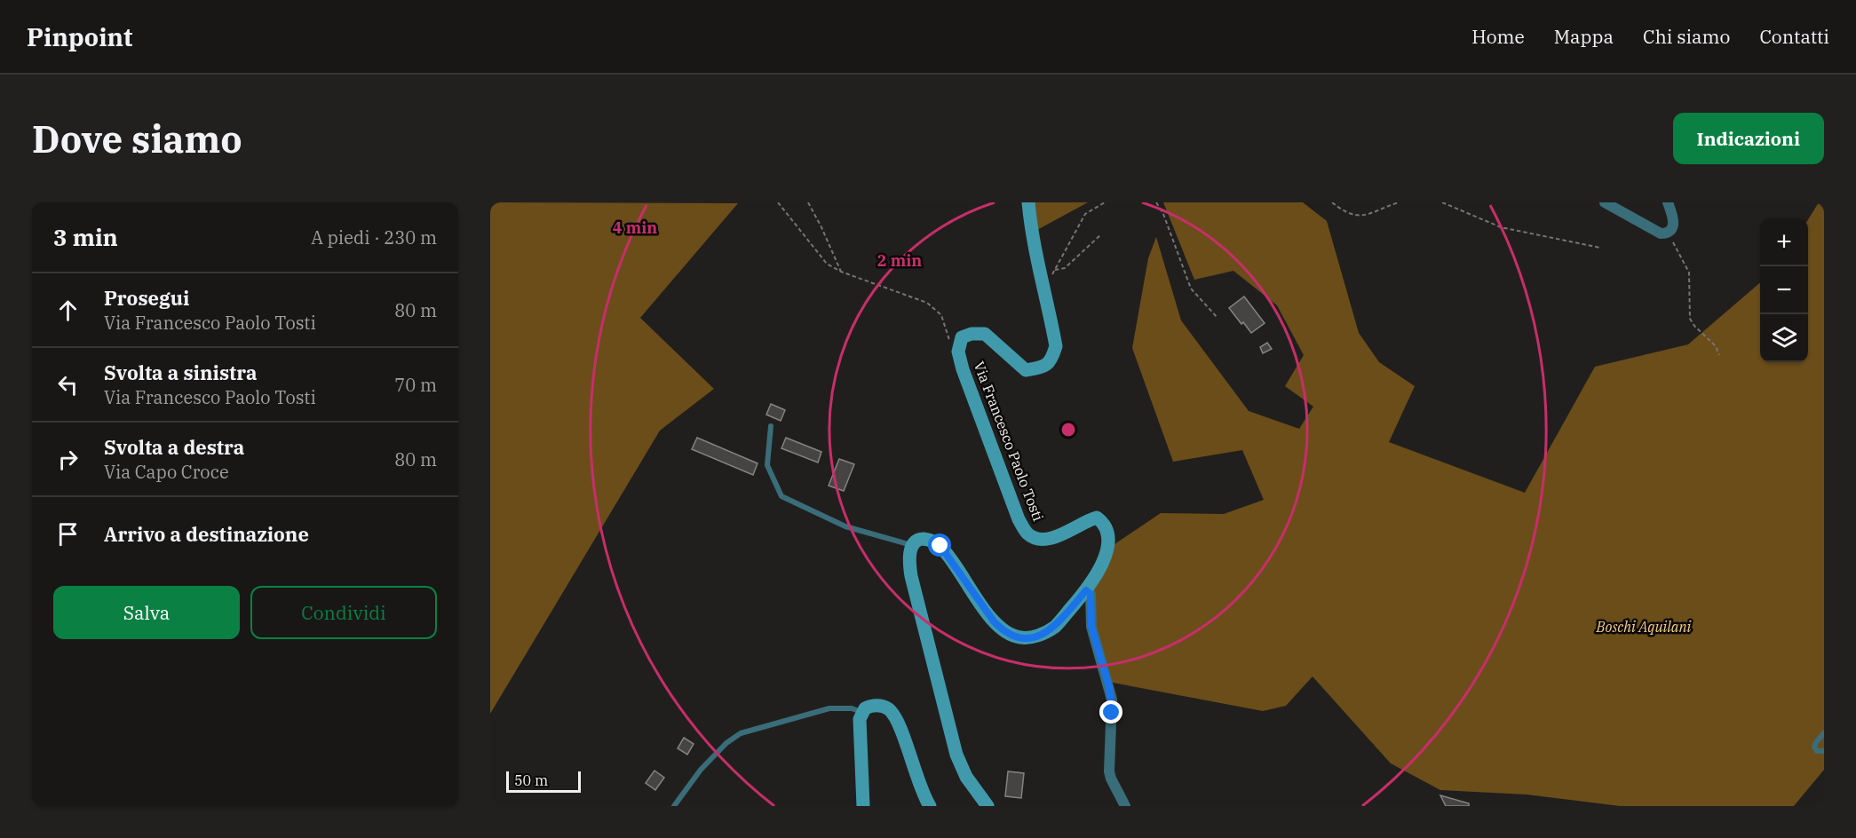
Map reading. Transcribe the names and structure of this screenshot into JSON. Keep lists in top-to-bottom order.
{
  "streets": {
    "main road": ["Via Francesco Paolo Tosti"]
  },
  "parks": ["Boschi Aquilani"],
  "scale_bar": "50 m",
  "page": {
    "header": "Pinpoint",
    "nav": [
      "Home",
      "Mappa",
      "Chi siamo",
      "Contatti"
    ],
    "buttons": [
      "Indicazioni",
      ["Salva", "Condividi"]
    ],
    "title": "Dove siamo",
    "heading": ["3 min", "A piedi · 230 m"],
    "map_buttons": ["+", "−"],
    "list": [
      ["Prosegui", "Via Francesco Paolo Tosti", "80 m"],
      ["Svolta a sinistra", "Via Francesco Paolo Tosti", "70 m"],
      ["Svolta a destra", "Via Capo Croce", "80 m"],
      "Arrivo a destinazione"
    ],
    "scale": "50 m"
  },
  "rings": ["4 min", "2 min"]
}
